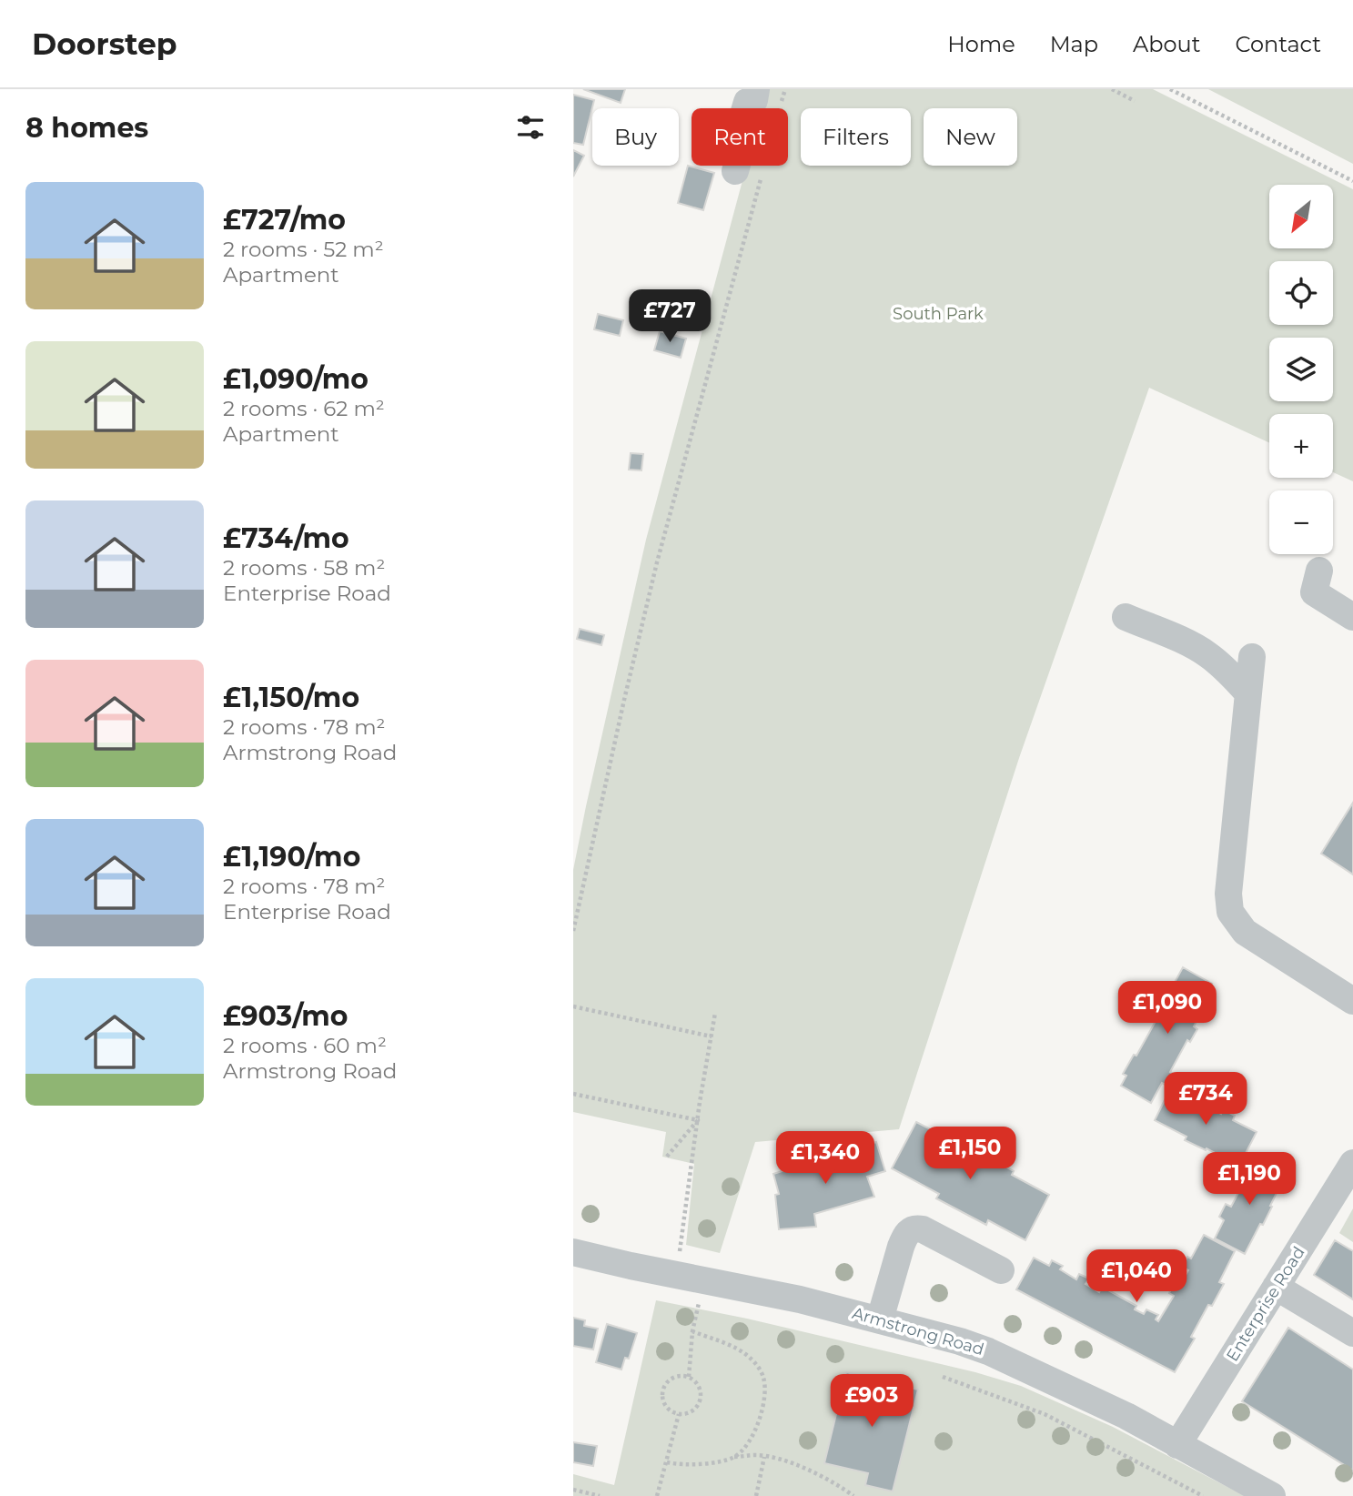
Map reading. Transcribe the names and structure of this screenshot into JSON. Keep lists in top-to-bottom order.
{
  "streets": {
    "street": ["Enterprise Road", "Armstrong Road"]
  },
  "crossings": [
    ["Enterprise Road", "Armstrong Road"]
  ],
  "parks": ["South Park"],
  "north": "bottom left",
  "page": {
    "header": "Doorstep",
    "nav": [
      "Home",
      "Map",
      "About",
      "Contact"
    ],
    "heading": "8 homes",
    "chip": [
      "Buy",
      "Rent",
      "Filters",
      "New"
    ],
    "list": [
      {
        "name": "£727/mo",
        "note": "2 rooms · 52 m² · Apartment"
      },
      {
        "name": "£1,090/mo",
        "note": "2 rooms · 62 m² · Apartment"
      },
      {
        "name": "£734/mo",
        "note": "2 rooms · 58 m² · Enterprise Road"
      },
      {
        "name": "£1,150/mo",
        "note": "2 rooms · 78 m² · Armstrong Road"
      },
      {
        "name": "£1,190/mo",
        "note": "2 rooms · 78 m² · Enterprise Road"
      },
      {
        "name": "£903/mo",
        "note": "2 rooms · 60 m² · Armstrong Road"
      }
    ],
    "map_buttons": ["+", "−"],
    "price": [
      "£727",
      "£1,090",
      "£734",
      "£1,150",
      "£1,340",
      "£1,190",
      "£1,040",
      "£903"
    ]
  }
}
